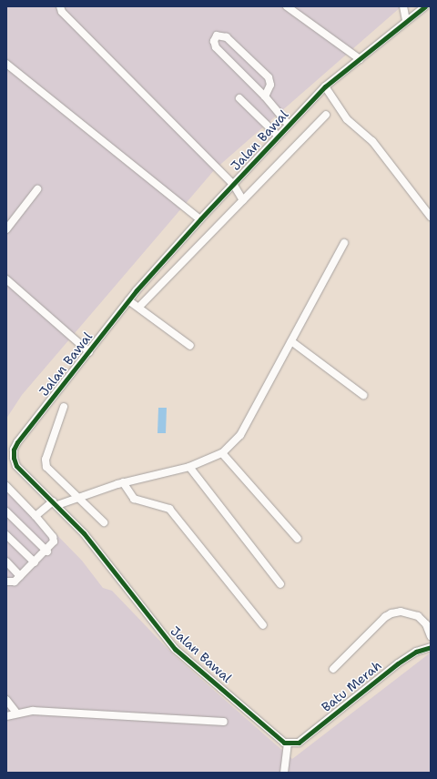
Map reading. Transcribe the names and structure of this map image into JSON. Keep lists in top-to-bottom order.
{
  "streets": {
    "street": ["Jalan Bawal", "Batu Merah"]
  },
  "crossings": [
    ["Jalan Bawal", "Batu Merah"]
  ]
}
